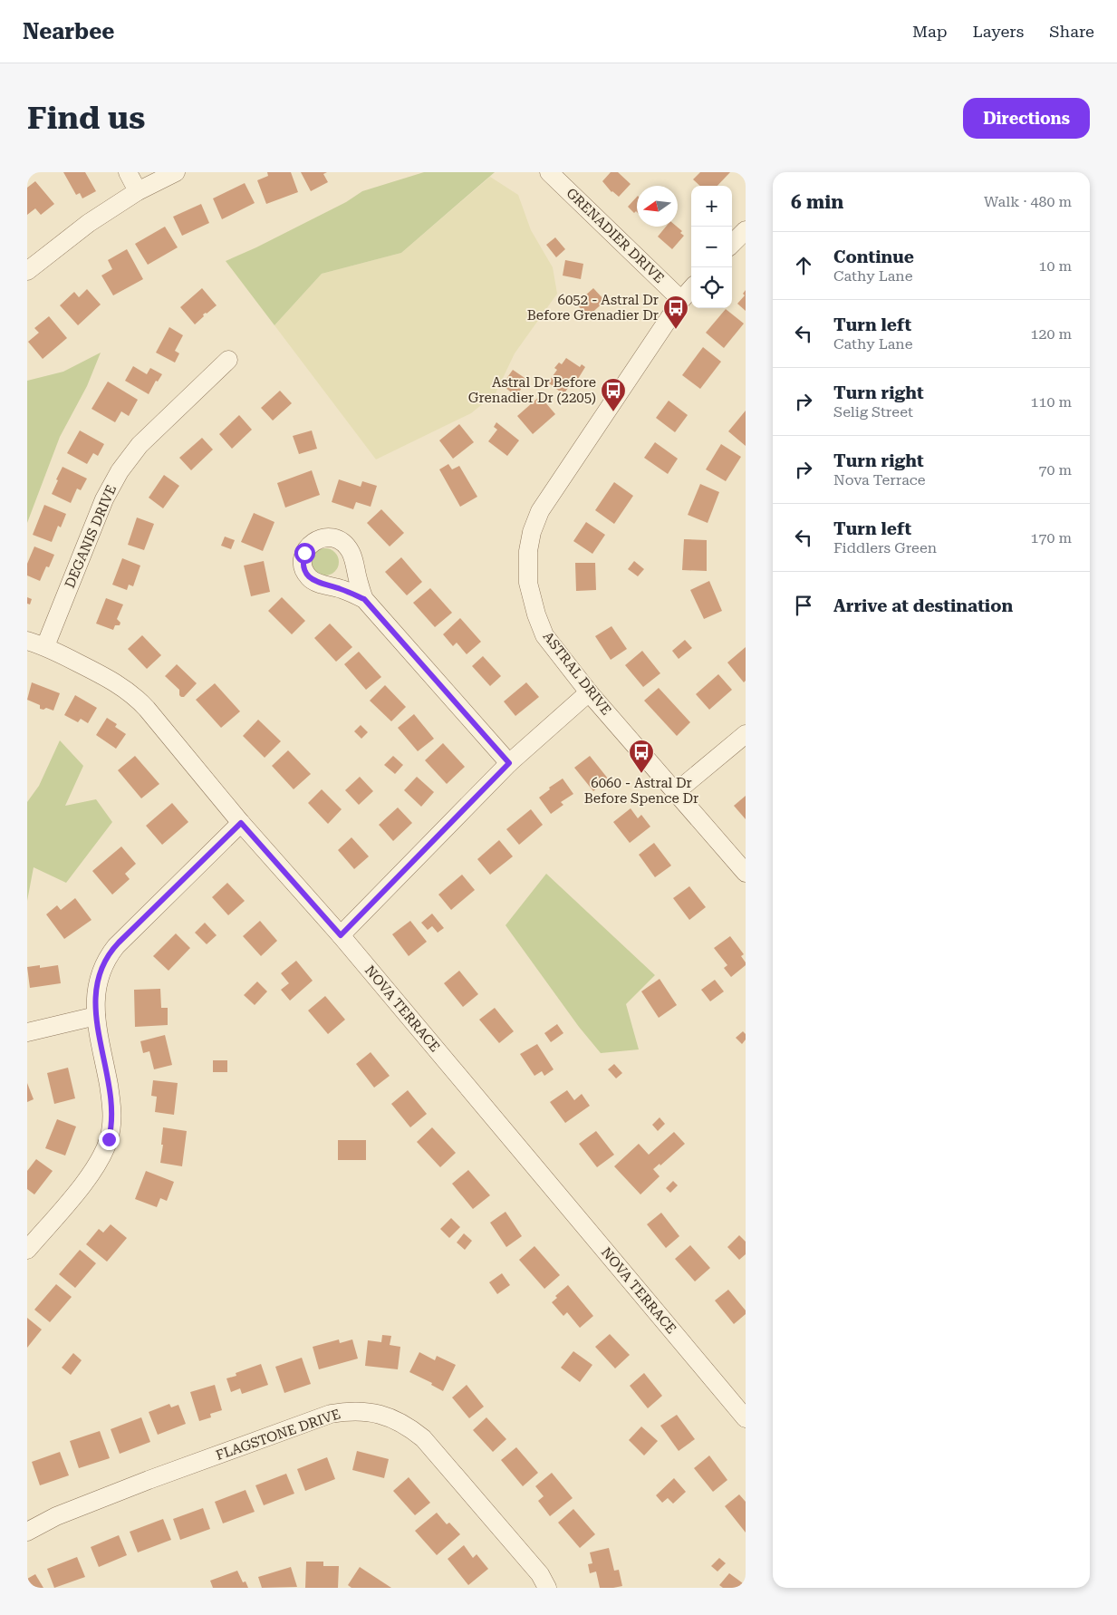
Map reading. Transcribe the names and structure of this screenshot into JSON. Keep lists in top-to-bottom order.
{
  "streets": {
    "street": [
      "GRENADIER DRIVE",
      "DEGANIS DRIVE",
      "ASTRAL DRIVE",
      "NOVA TERRACE",
      "FLAGSTONE DRIVE"
    ]
  },
  "crossings": [
    ["GRENADIER DRIVE", "ASTRAL DRIVE"],
    ["DEGANIS DRIVE", "NOVA TERRACE"]
  ],
  "places": {
    "bus stop": ["6052 - Astral Dr Before Grenadier Dr", "Astral Dr Before Grenadier Dr (2205)", "6060 - Astral Dr Before Spence Dr"]
  },
  "north": "left",
  "page": {
    "header": "Nearbee",
    "nav": ["Map", "Layers", "Share"],
    "buttons": "Directions",
    "title": "Find us",
    "heading": ["6 min", "Walk · 480 m"],
    "map_buttons": ["+", "−"],
    "list": [
      ["Continue", "Cathy Lane", "10 m"],
      ["Turn left", "Cathy Lane", "120 m"],
      ["Turn right", "Selig Street", "110 m"],
      ["Turn right", "Nova Terrace", "70 m"],
      ["Turn left", "Fiddlers Green", "170 m"],
      "Arrive at destination"
    ]
  }
}
